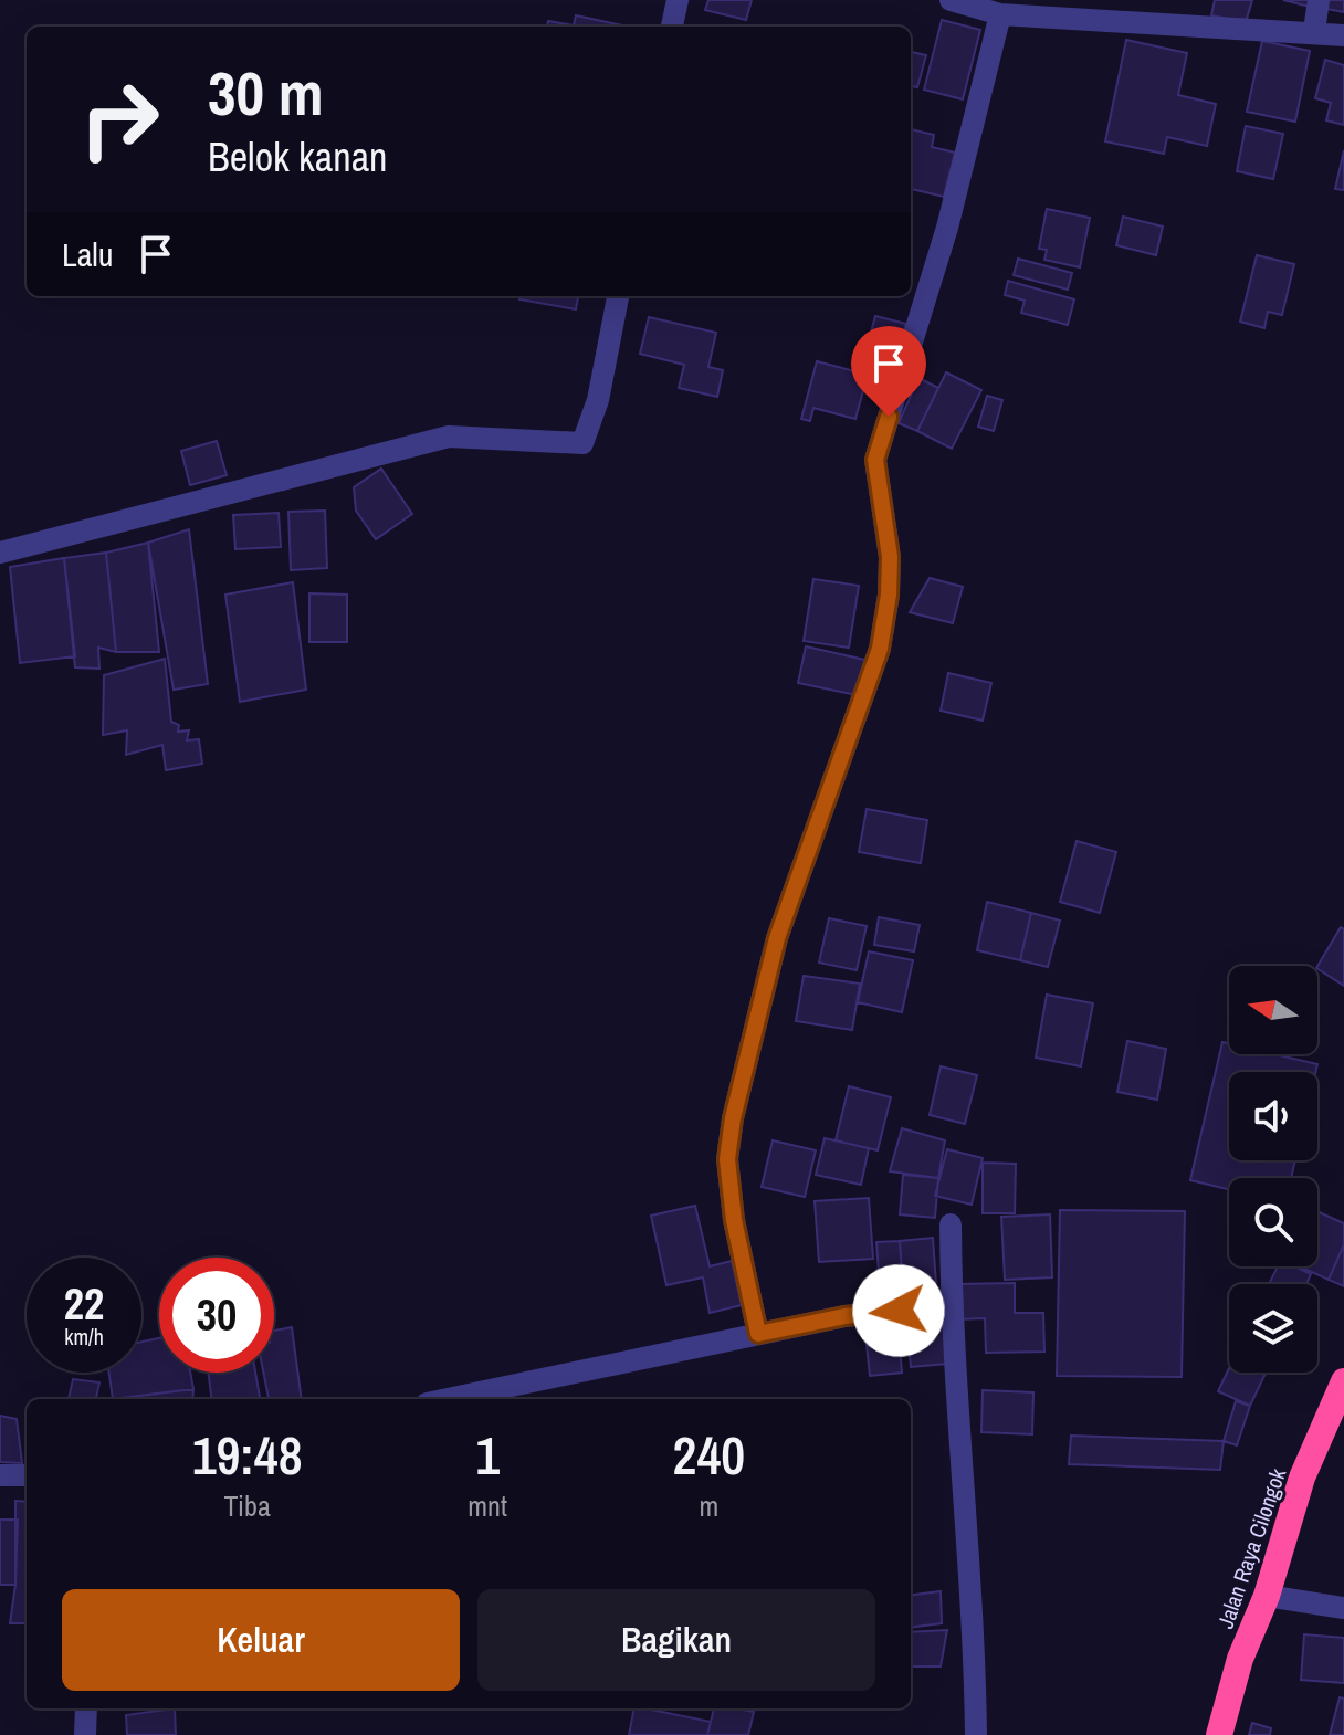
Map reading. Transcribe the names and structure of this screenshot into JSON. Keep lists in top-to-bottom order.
{
  "streets": {
    "highway": ["Jalan Raya Cilongok"]
  },
  "north": "left",
  "page": {
    "turn": ["30 m", "Belok kanan"],
    "then": "Lalu",
    "speed": "22 km/h",
    "limit": "30",
    "eta": [
      "19:48",
      "Tiba",
      "1",
      "mnt",
      "240",
      "m"
    ],
    "buttons": ["Keluar", "Bagikan"]
  }
}
